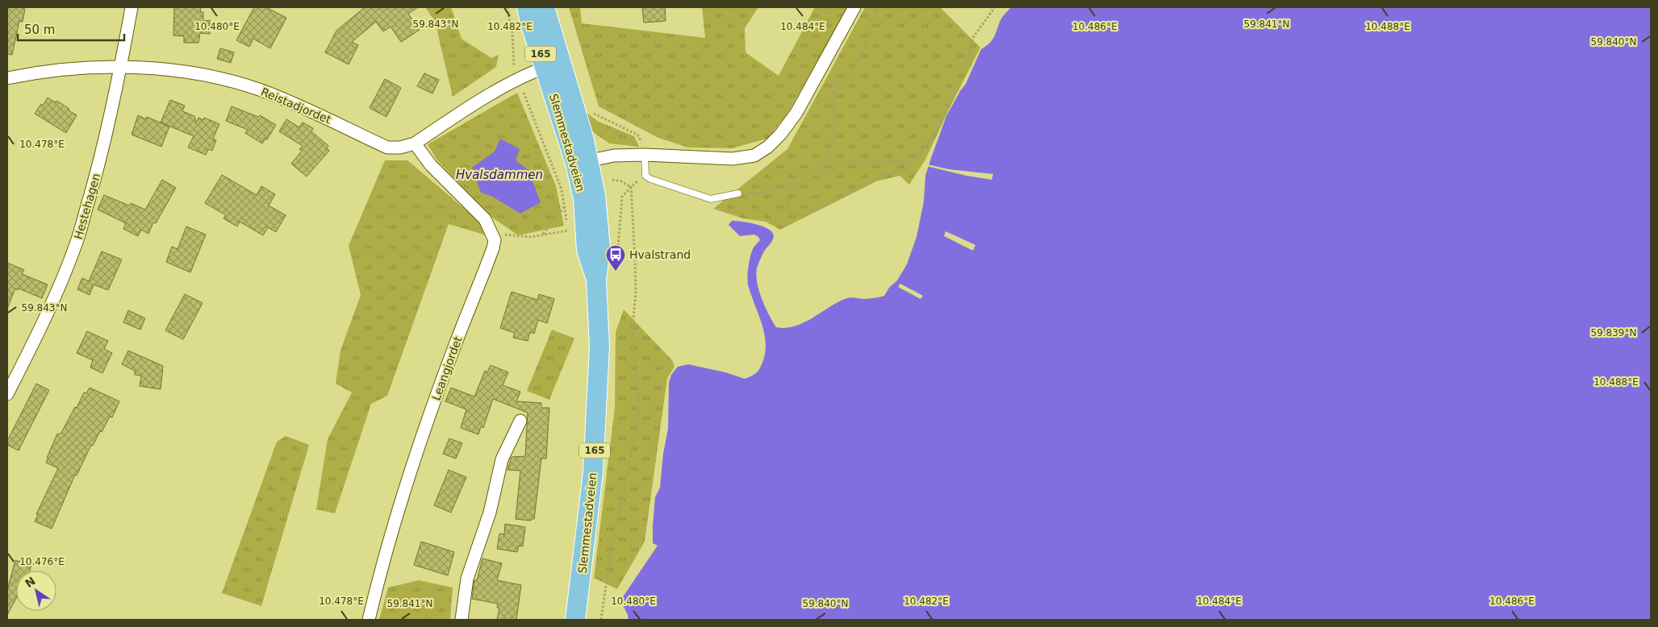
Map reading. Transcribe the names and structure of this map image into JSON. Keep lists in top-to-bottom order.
{
  "streets": {
    "main road": ["165", "Slemmestadveien"],
    "street": ["Reistadjordet", "Hestehagen", "Leangjordet"]
  },
  "crossings": [
    ["Reistadjordet", "Slemmestadveien"],
    ["Reistadjordet", "Hestehagen"]
  ],
  "water": ["Hvalsdammen"],
  "places": {
    "bus stop": ["Hvalstrand"]
  },
  "scale_bar": "50 m",
  "north": "top left",
  "coordinates": [
    "59.843°N",
    "59.841°N",
    "10.480°E",
    "10.482°E",
    "10.484°E",
    "10.486°E",
    "10.488°E",
    "59.840°N",
    "10.478°E",
    "59.839°N",
    "10.476°E"
  ]
}
